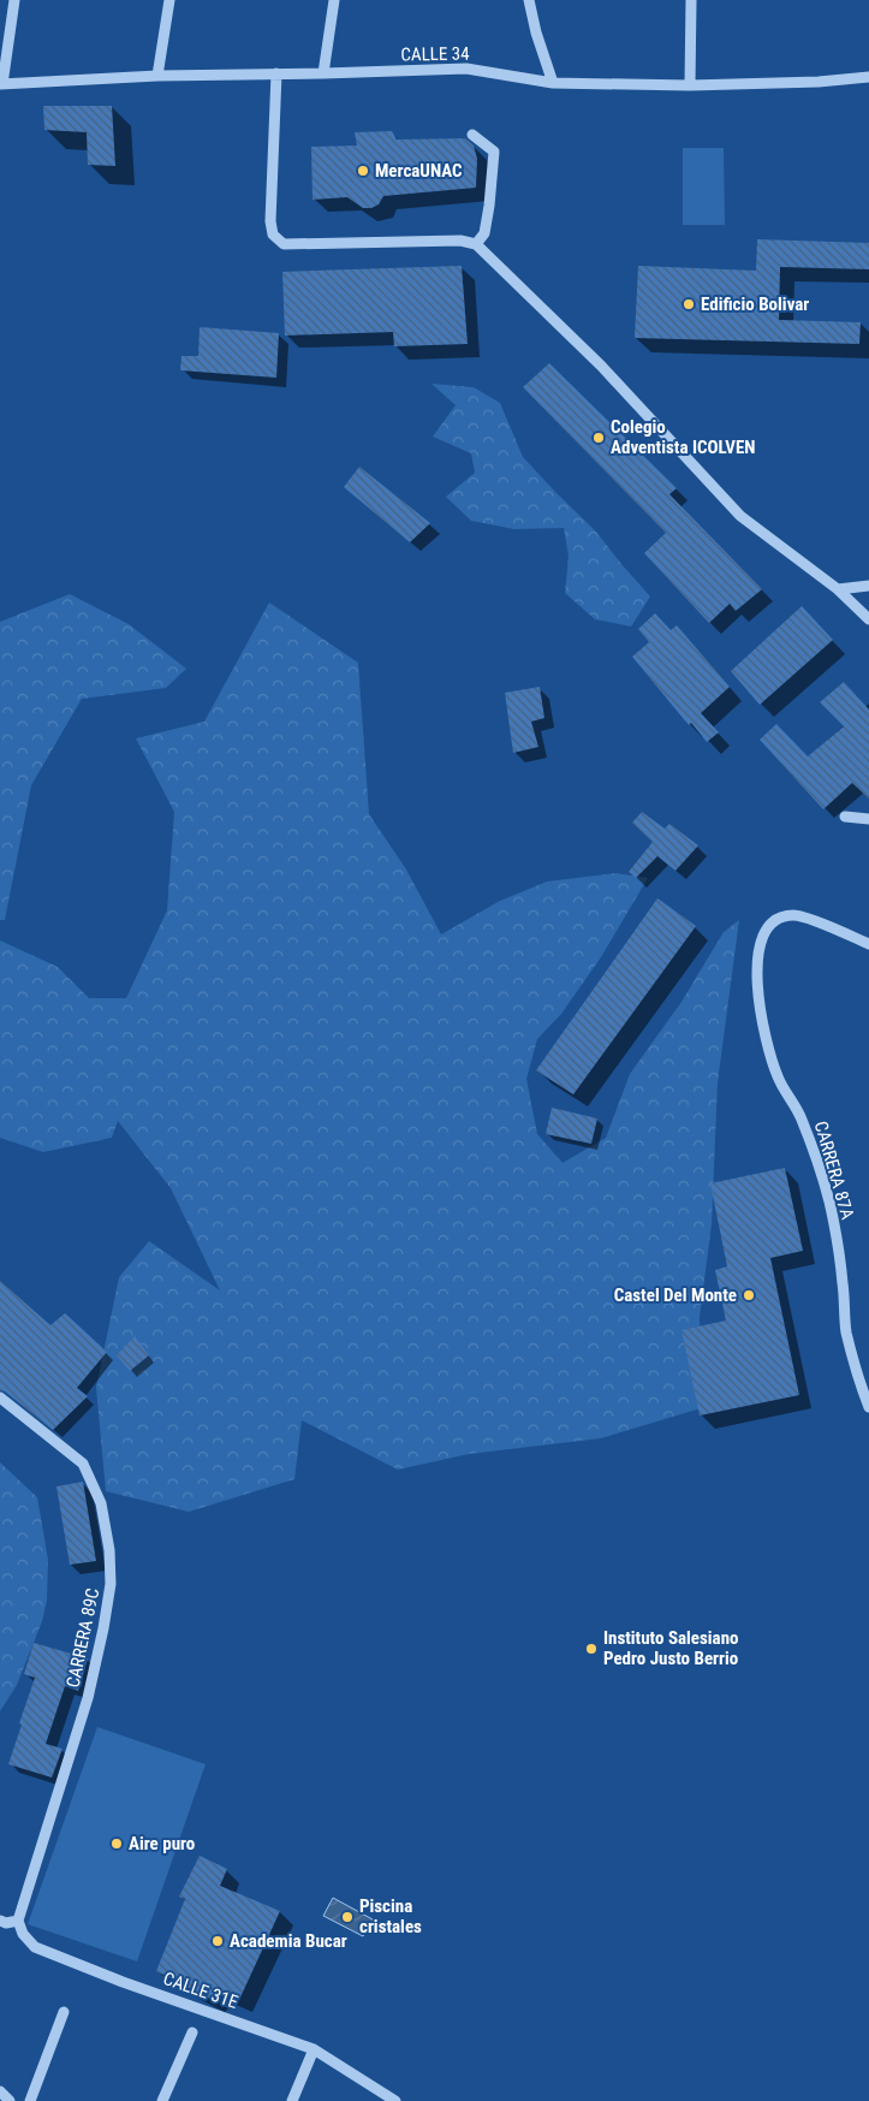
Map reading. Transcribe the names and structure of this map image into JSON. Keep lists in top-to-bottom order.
{
  "streets": {
    "street": [
      "CALLE 34",
      "CARRERA 87A",
      "CARRERA 89C",
      "CALLE 31E"
    ]
  },
  "crossings": [
    ["CARRERA 89C", "CALLE 31E"]
  ],
  "places": [
    "MercaUNAC",
    "Edificio Bolivar",
    "Colegio Adventista ICOLVEN",
    "Castel Del Monte",
    "Instituto Salesiano Pedro Justo Berrio",
    "Aire puro",
    "Piscina cristales",
    "Academia Bucar"
  ]
}
